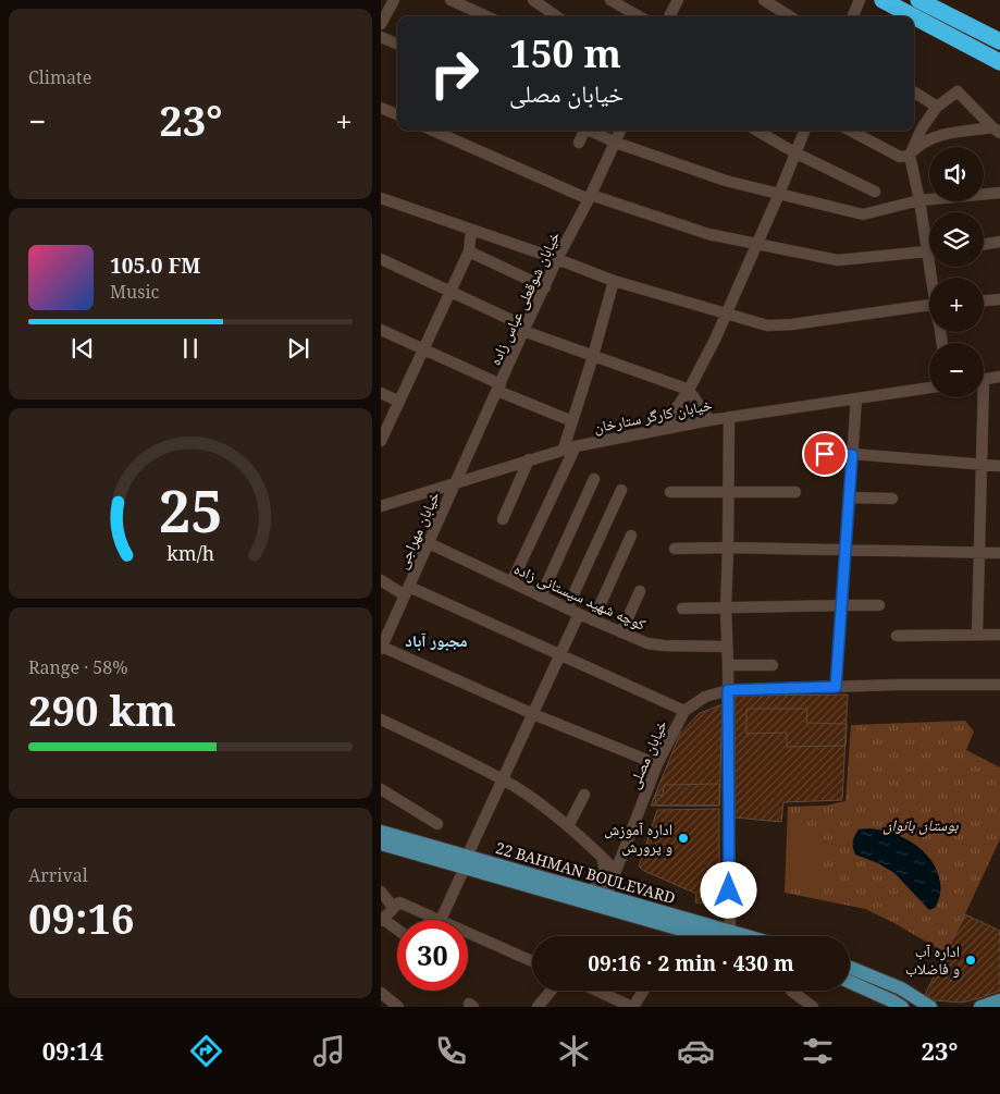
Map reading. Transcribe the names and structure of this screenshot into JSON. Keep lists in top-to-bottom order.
{
  "streets": {
    "main road": ["22 BAHMAN BOULEVARD"],
    "street": [
      "خیابان شوقعلی عباس زاده",
      "خیابان کارگر ستارخان",
      "خیابان مهراجی",
      "کوچه شهید سیستانی زاده",
      "خیابان مصلی"
    ]
  },
  "crossings": [
    ["خیابان شوقعلی عباس زاده", "خیابان کارگر ستارخان"],
    ["خیابان شوقعلی عباس زاده", "خیابان مهراجی"],
    ["خیابان کارگر ستارخان", "خیابان مهراجی"],
    ["خیابان مهراجی", "کوچه شهید سیستانی زاده"],
    ["خیابان مصلی", "22 BAHMAN BOULEVARD"]
  ],
  "districts": ["مجبور آباد"],
  "parks": ["بوستان بانوان"],
  "places": ["اداره آموزش و پرورش", "اداره آب و فاضلاب"],
  "page": {
    "tile": [
      "Climate",
      ["Range · 58%", "290 km"],
      ["Arrival", "09:16"]
    ],
    "turn": ["150 m", "خیابان مصلی"],
    "heat": ["−", "23°", "+"],
    "map_buttons": ["+", "−"],
    "song": ["105.0 FM", "Music"],
    "limit": "30",
    "trip": "09:16 · 2 min · 430 m",
    "tabs": ["09:14", "23°"],
    "gauge": ["25", "km/h"]
  }
}
